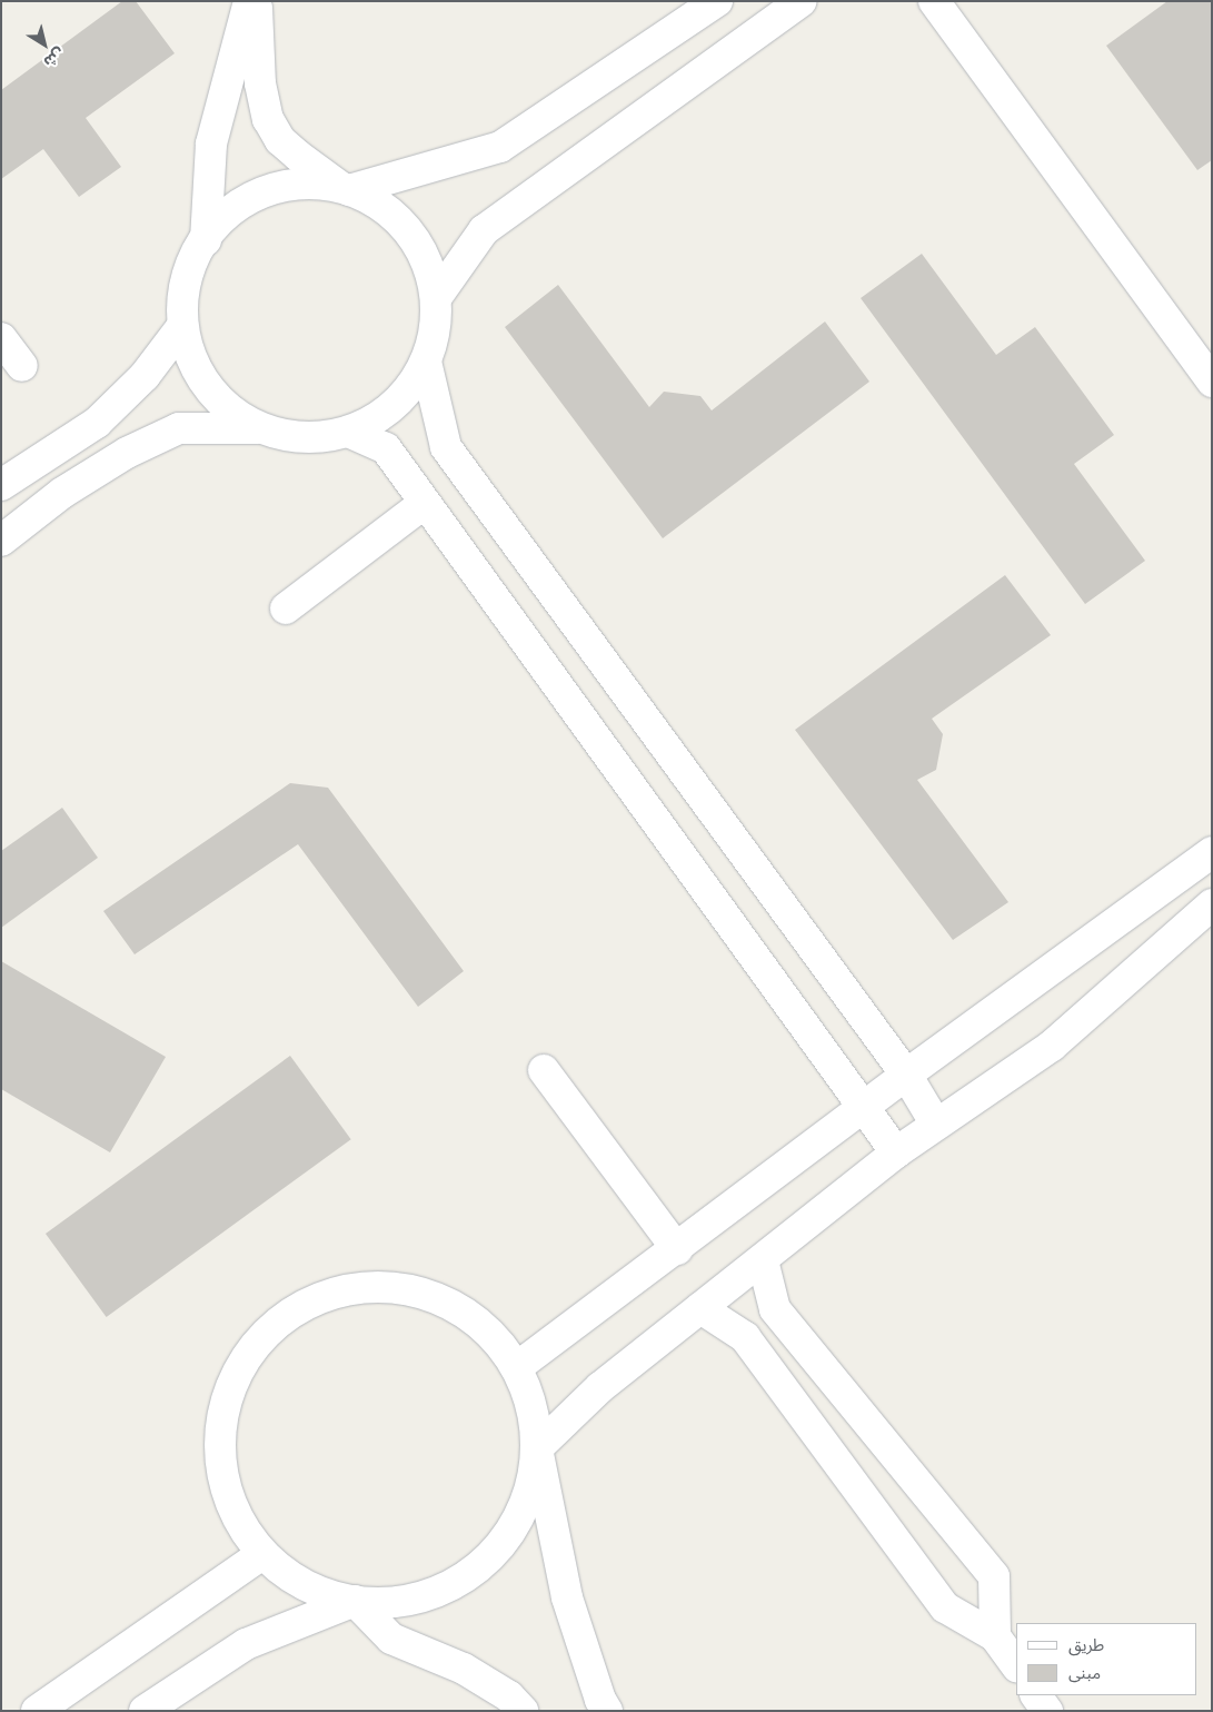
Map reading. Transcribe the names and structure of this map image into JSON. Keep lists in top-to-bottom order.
{
  "legend": ["طريق", "مبنى"],
  "north": "bottom right"
}
